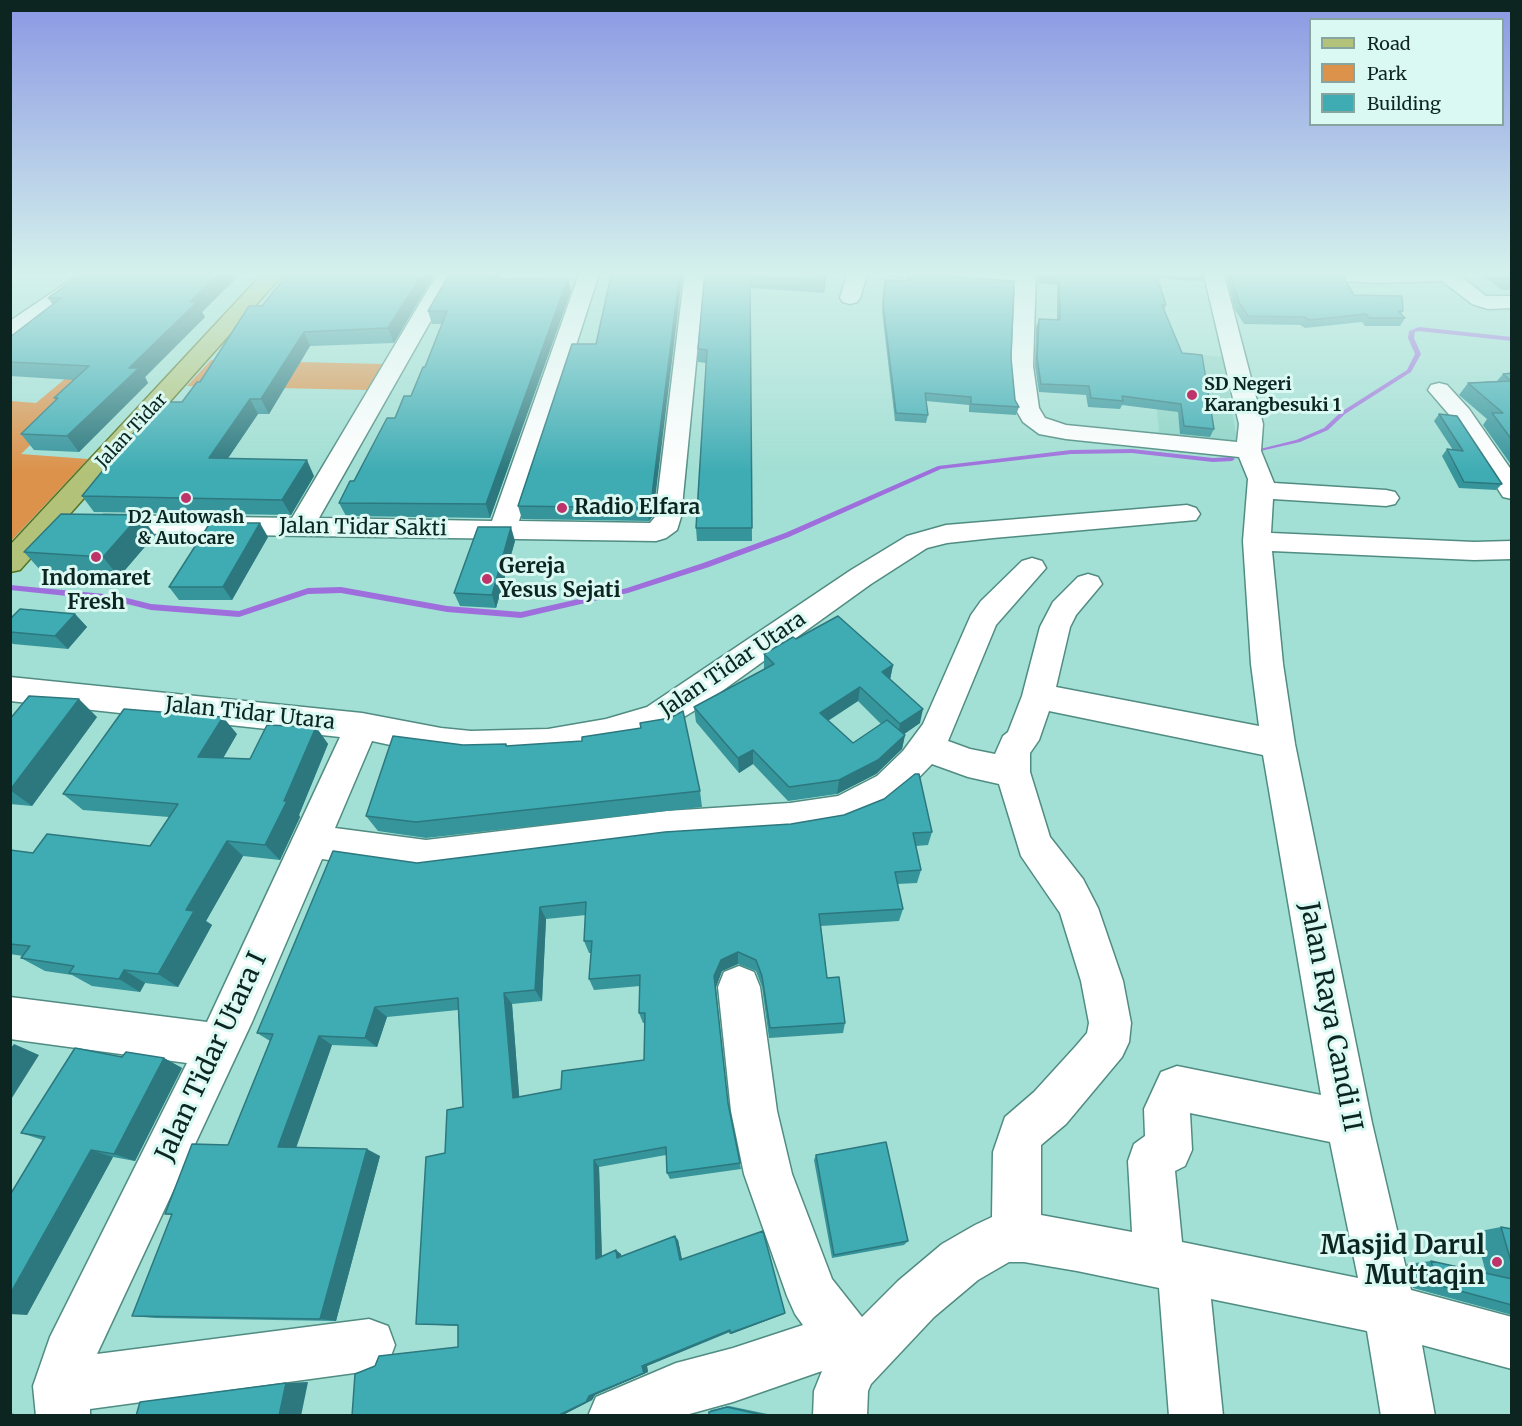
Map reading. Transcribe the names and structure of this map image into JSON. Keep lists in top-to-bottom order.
{
  "streets": {
    "main road": ["Jalan Tidar"],
    "street": [
      "Jalan Tidar Sakti",
      "Jalan Tidar Utara",
      "Jalan Raya Candi II",
      "Jalan Tidar Utara I"
    ]
  },
  "crossings": [
    ["Jalan Tidar", "Jalan Tidar Sakti"],
    ["Jalan Tidar Utara", "Jalan Tidar Utara I"]
  ],
  "places": [
    "SD Negeri Karangbesuki 1",
    "D2 Autowash & Autocare",
    "Radio Elfara",
    "Indomaret Fresh",
    "Gereja Yesus Sejati",
    "Masjid Darul Muttaqin"
  ],
  "legend": ["Road", "Park", "Building"]
}
